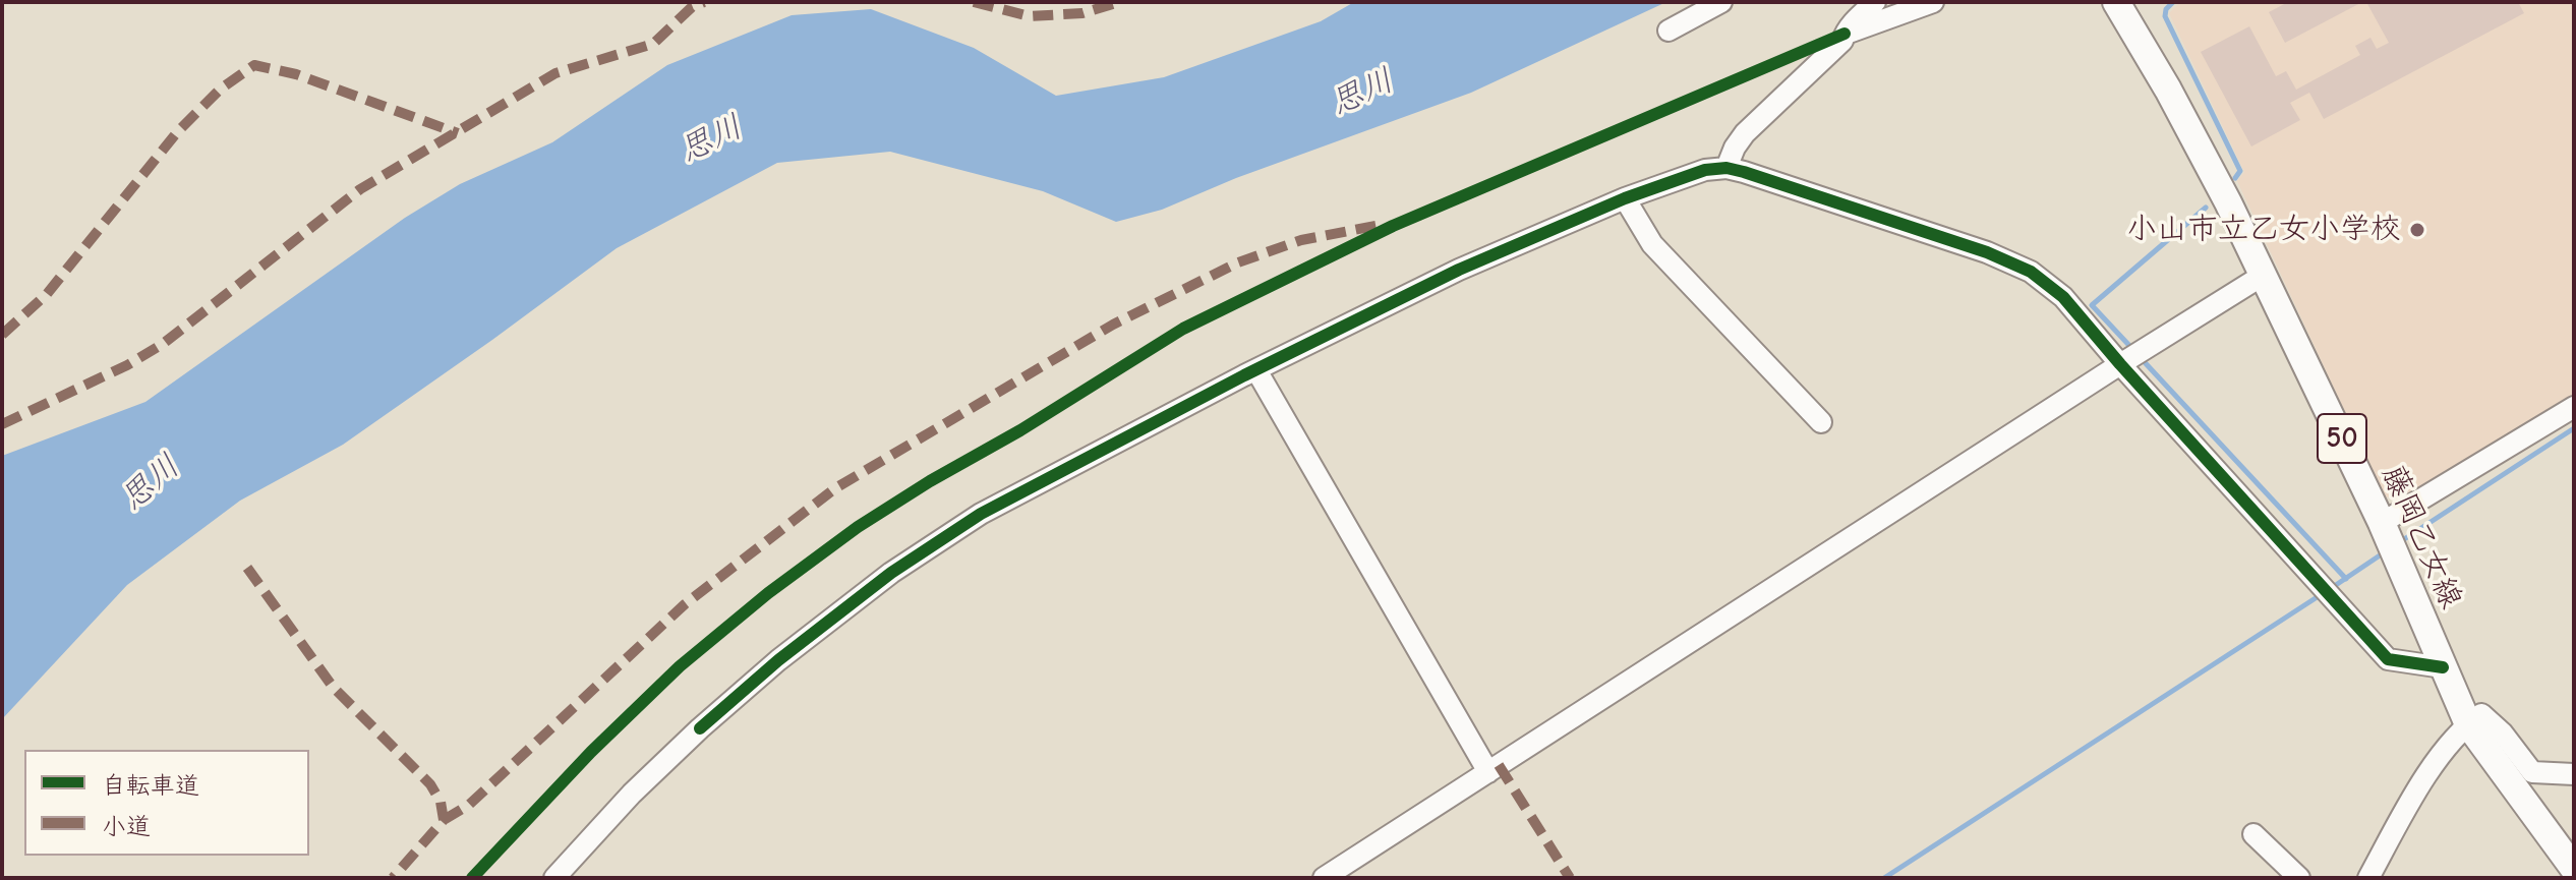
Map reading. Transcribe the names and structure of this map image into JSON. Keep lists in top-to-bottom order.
{
  "streets": {
    "main road": ["50", "藤岡乙女線"]
  },
  "water": ["思川"],
  "places": ["小山市立乙女小学校"],
  "legend": ["自転車道", "小道"]
}
